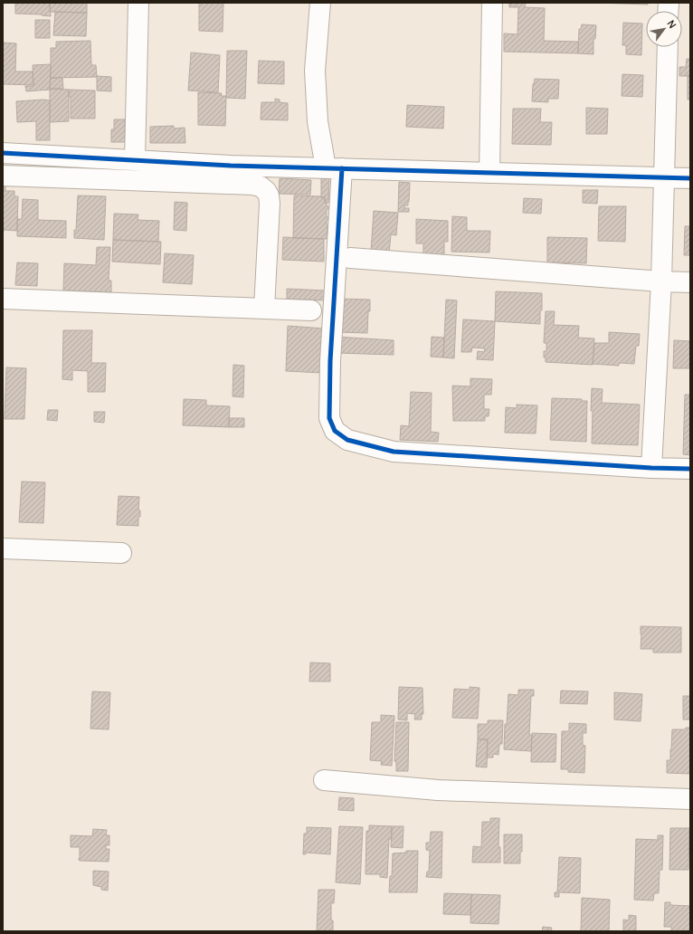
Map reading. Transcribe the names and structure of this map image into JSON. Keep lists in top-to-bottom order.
{
  "north": "top right"
}
